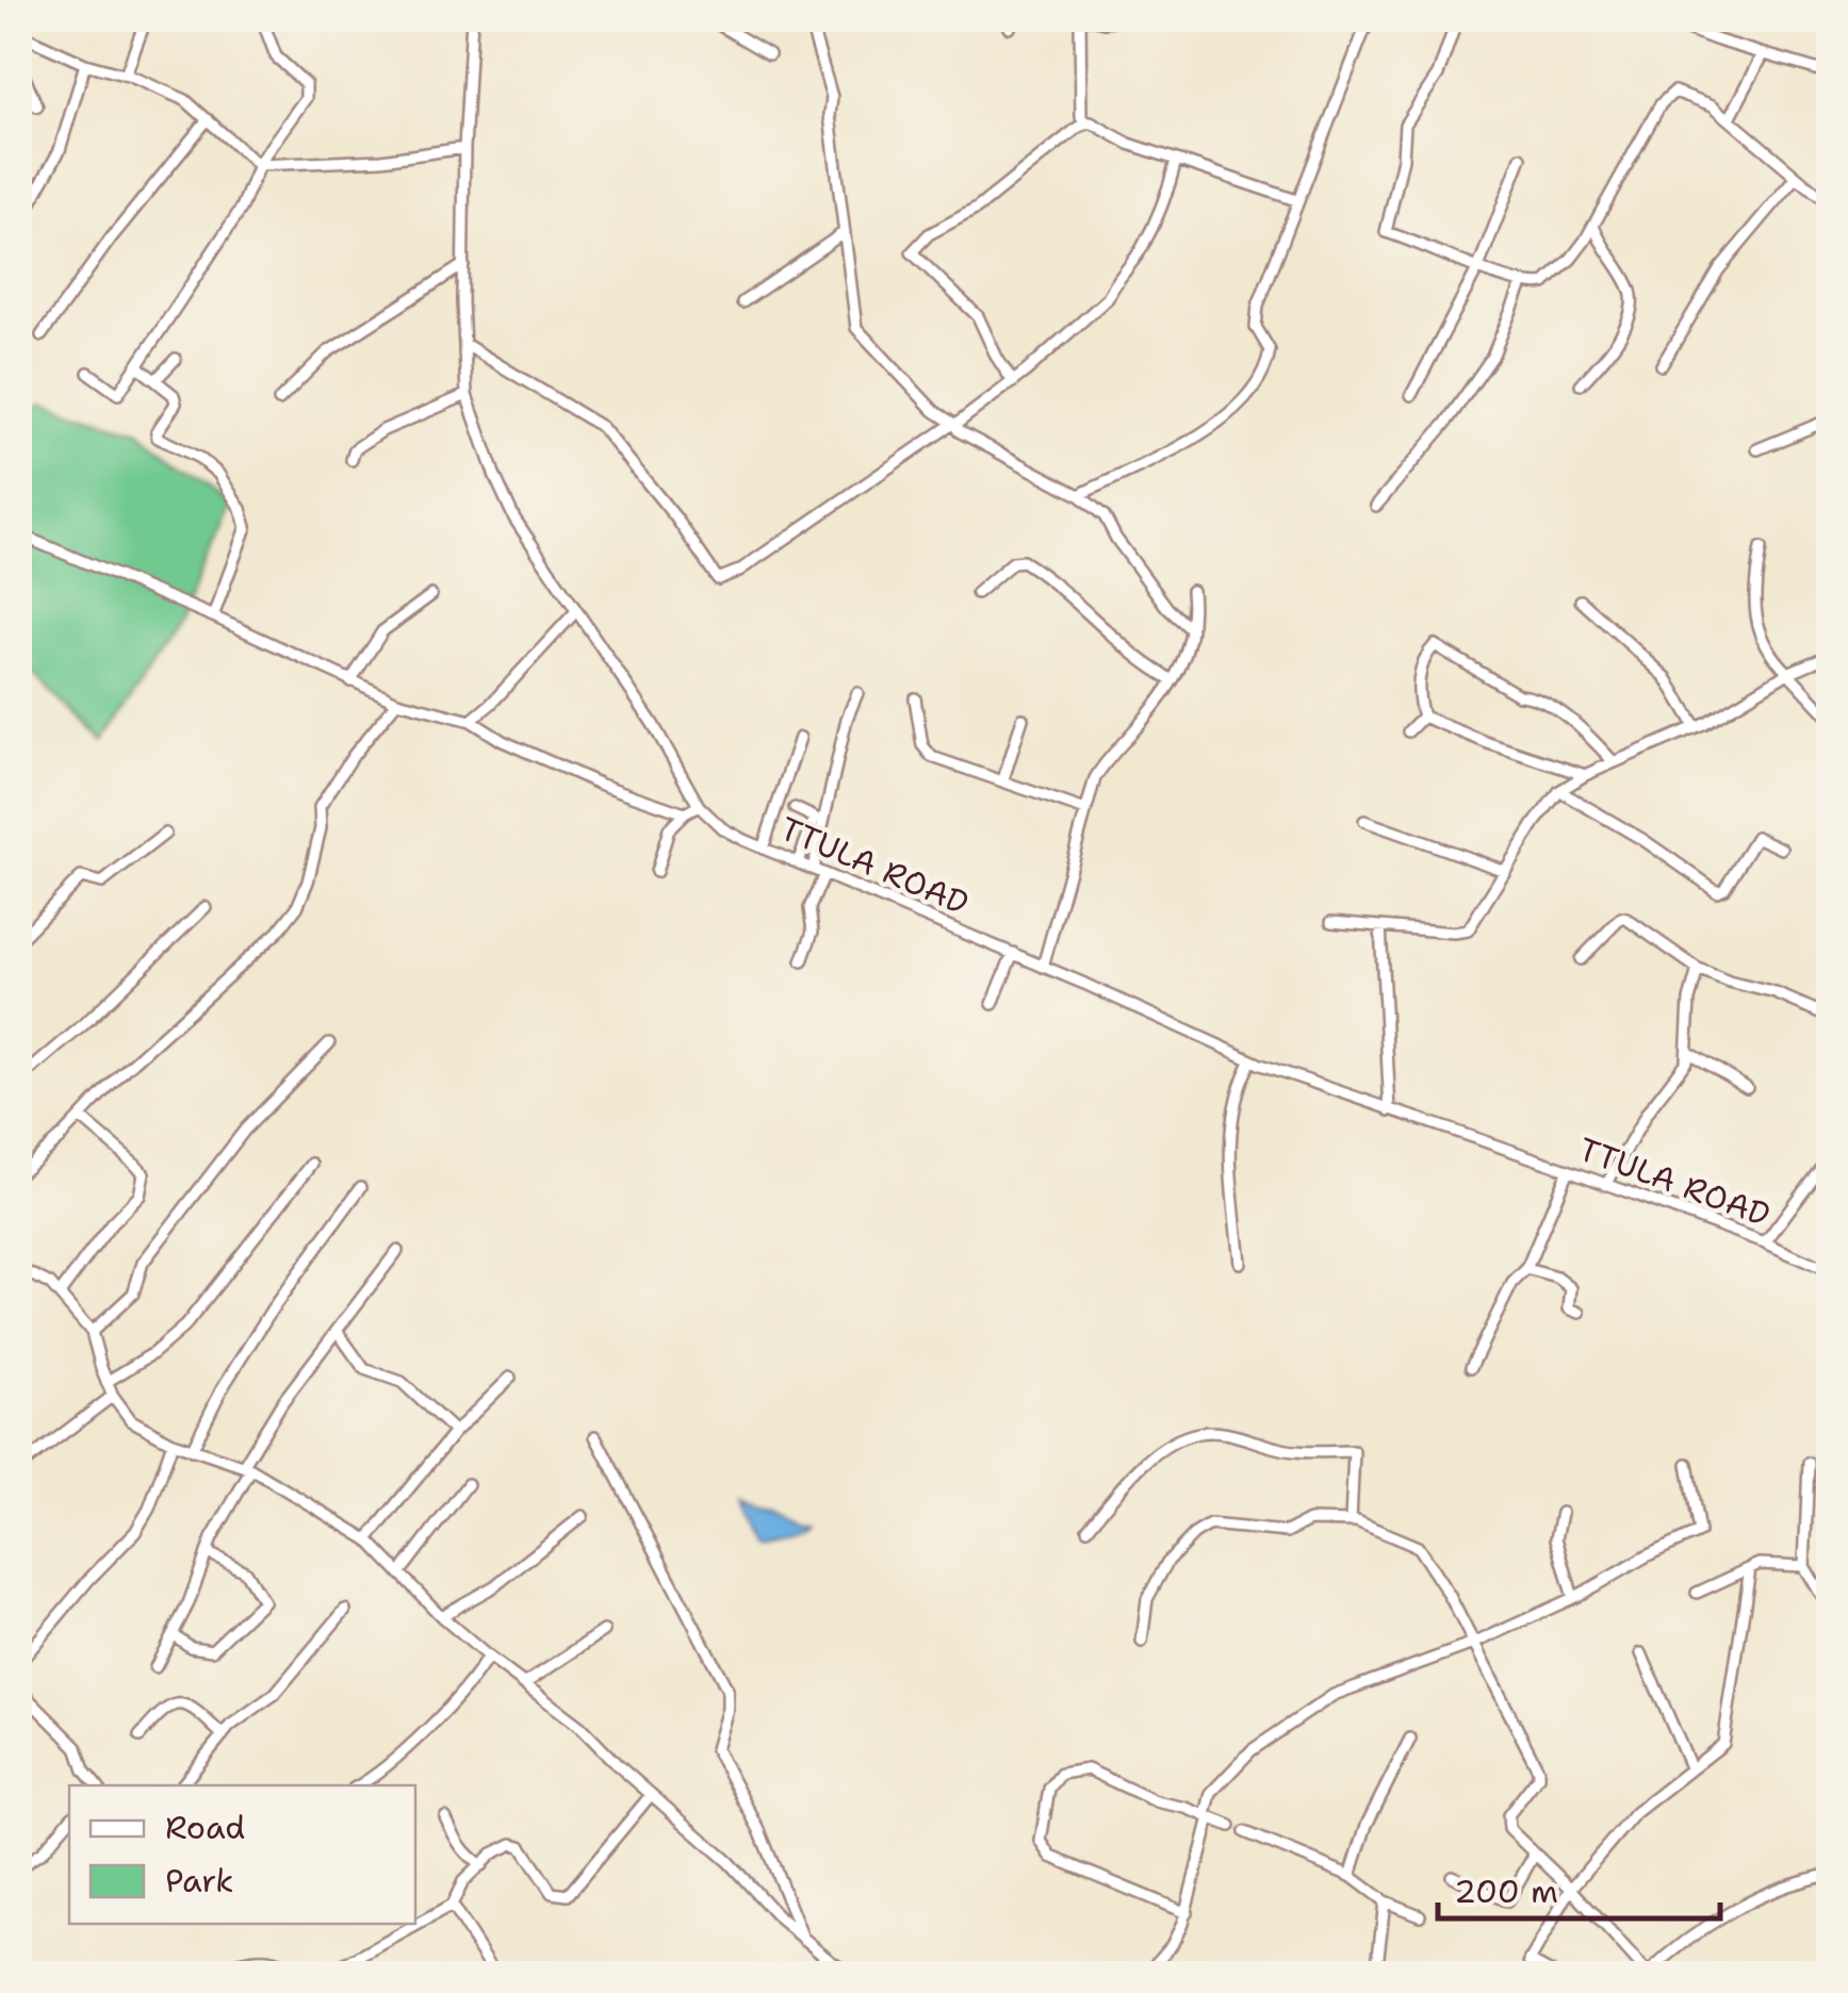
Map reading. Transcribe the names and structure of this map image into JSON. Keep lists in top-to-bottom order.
{
  "streets": {
    "street": ["TTULA ROAD"]
  },
  "legend": ["Road", "Park"],
  "scale_bar": "200 m"
}
